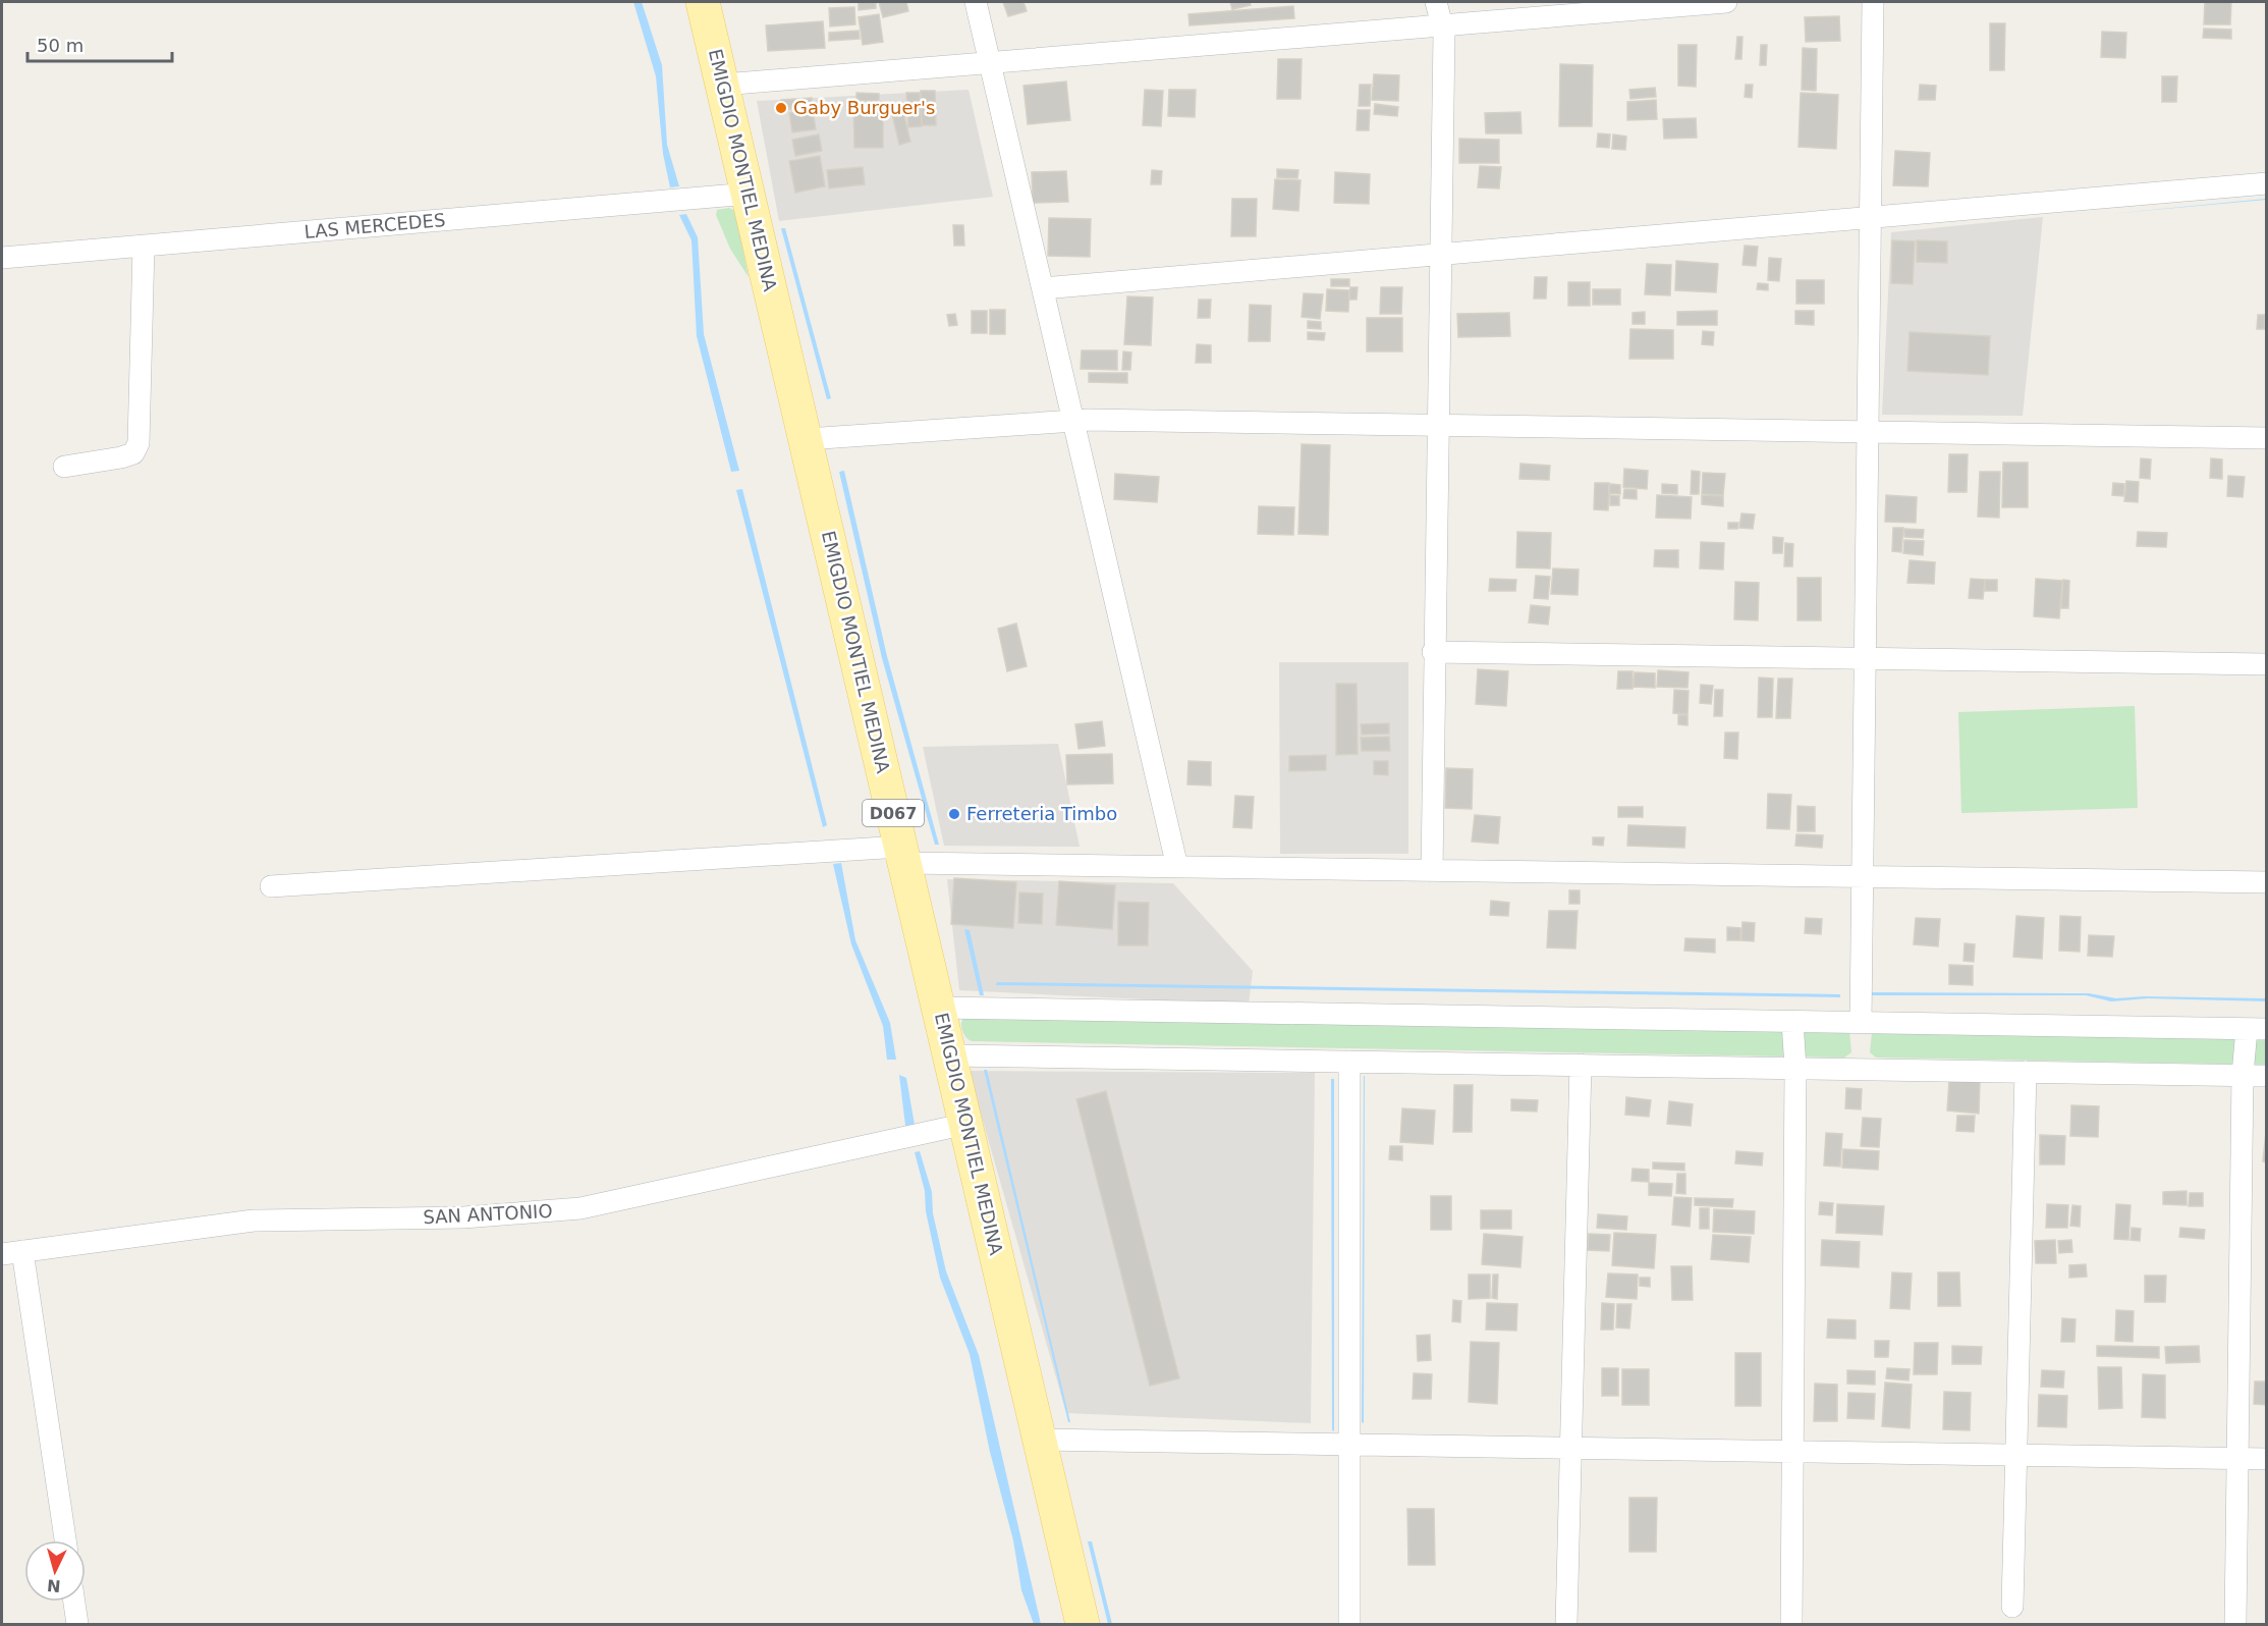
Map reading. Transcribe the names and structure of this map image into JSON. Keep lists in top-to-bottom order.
{
  "streets": {
    "main road": ["EMIGDIO MONTIEL MEDINA", "D067"],
    "street": ["LAS MERCEDES", "SAN ANTONIO"]
  },
  "crossings": [
    ["EMIGDIO MONTIEL MEDINA", "LAS MERCEDES"],
    ["EMIGDIO MONTIEL MEDINA", "SAN ANTONIO"]
  ],
  "places": ["Gaby Burguer's", "Ferreteria Timbo"],
  "scale_bar": "50 m",
  "north": "bottom"
}
